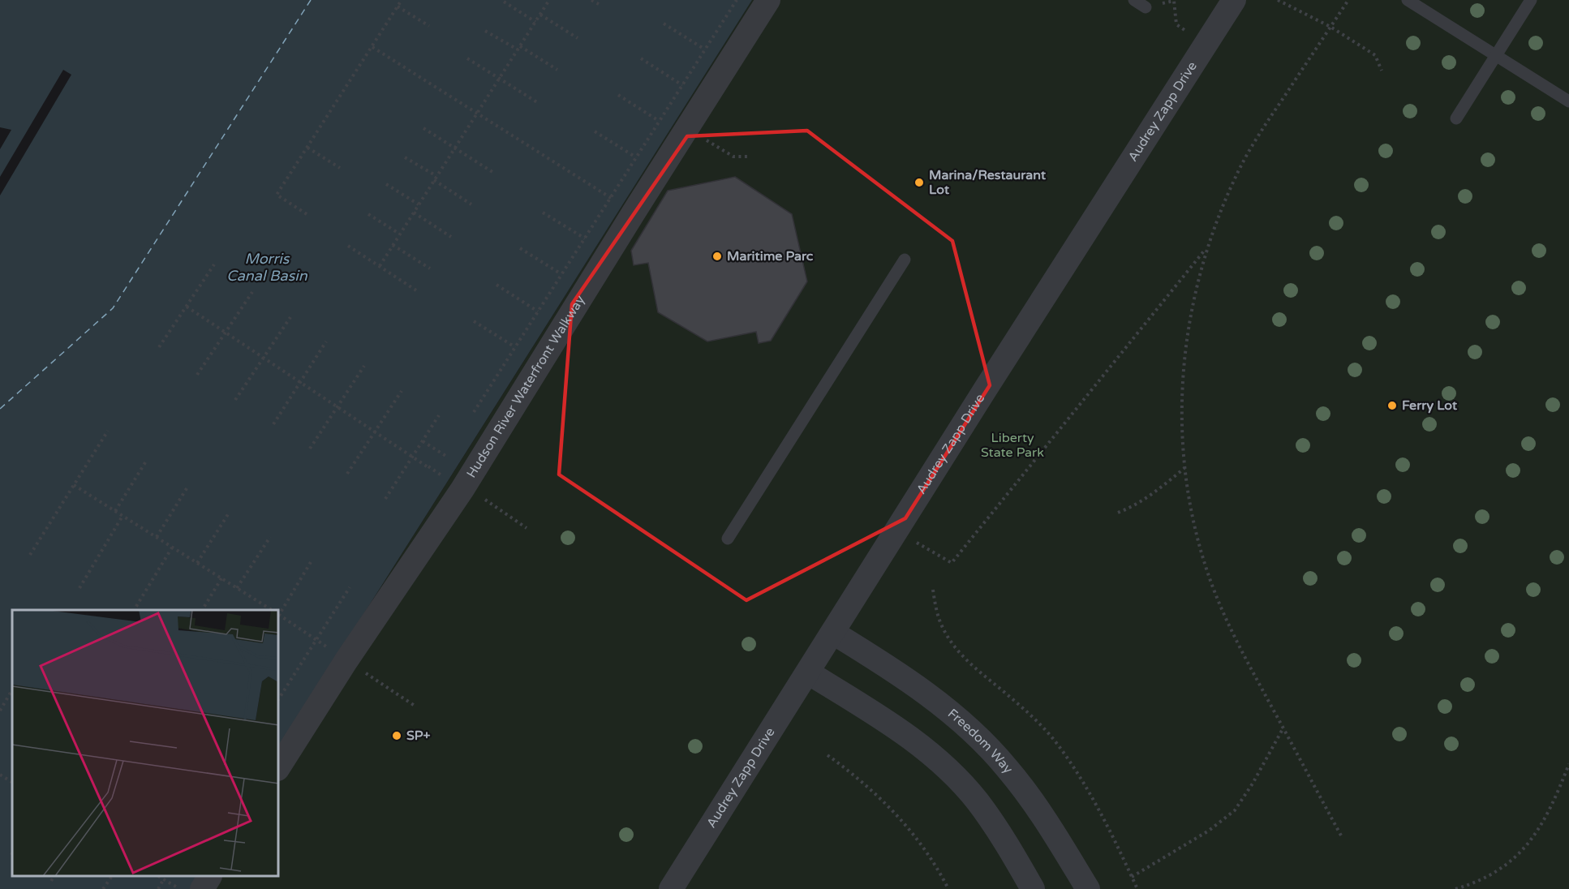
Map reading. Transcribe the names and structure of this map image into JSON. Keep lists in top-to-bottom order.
{
  "streets": {
    "street": ["Audrey Zapp Drive", "Hudson River Waterfront Walkway", "Freedom Way"]
  },
  "crossings": [
    ["Audrey Zapp Drive", "Freedom Way"]
  ],
  "water": ["Morris Canal Basin"],
  "parks": ["Liberty State Park"],
  "places": [
    "Marina/Restaurant Lot",
    "Maritime Parc",
    "Ferry Lot",
    "SP+"
  ]
}
